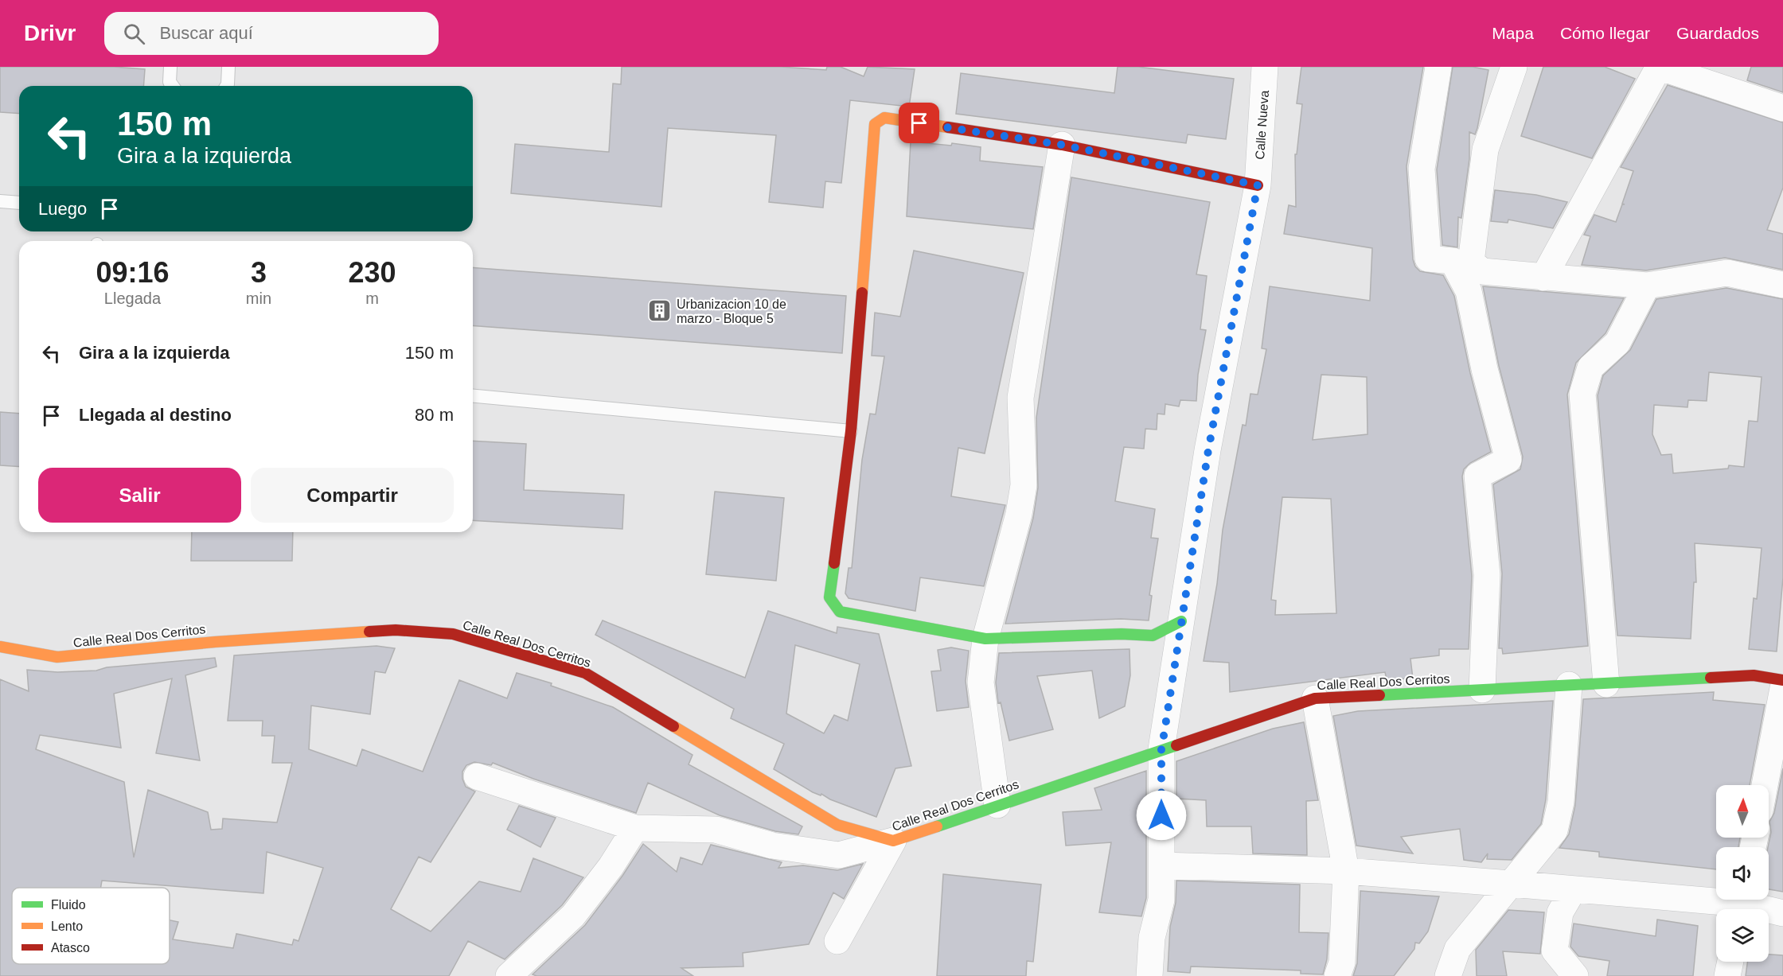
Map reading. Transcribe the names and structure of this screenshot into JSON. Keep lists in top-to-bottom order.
{
  "streets": {
    "street": ["Calle Nueva", "Calle Real Dos Cerritos"]
  },
  "crossings": [
    ["Calle Nueva", "Calle Real Dos Cerritos"]
  ],
  "places": {
    "building": ["Urbanizacion 10 de marzo - Bloque 5"]
  },
  "legend": ["Fluido", "Lento", "Atasco"],
  "north": "top",
  "page": {
    "header": "Drivr",
    "search": "Buscar aquí",
    "nav": ["Mapa", "Cómo llegar", "Guardados"],
    "turn": ["150 m", "Gira a la izquierda"],
    "then": "Luego",
    "eta": [
      "09:16",
      "Llegada",
      "3",
      "min",
      "230",
      "m"
    ],
    "list": [
      {
        "name": "Gira a la izquierda",
        "value": "150 m"
      },
      {
        "name": "Llegada al destino",
        "value": "80 m"
      }
    ],
    "buttons": ["Salir", "Compartir"]
  }
}
